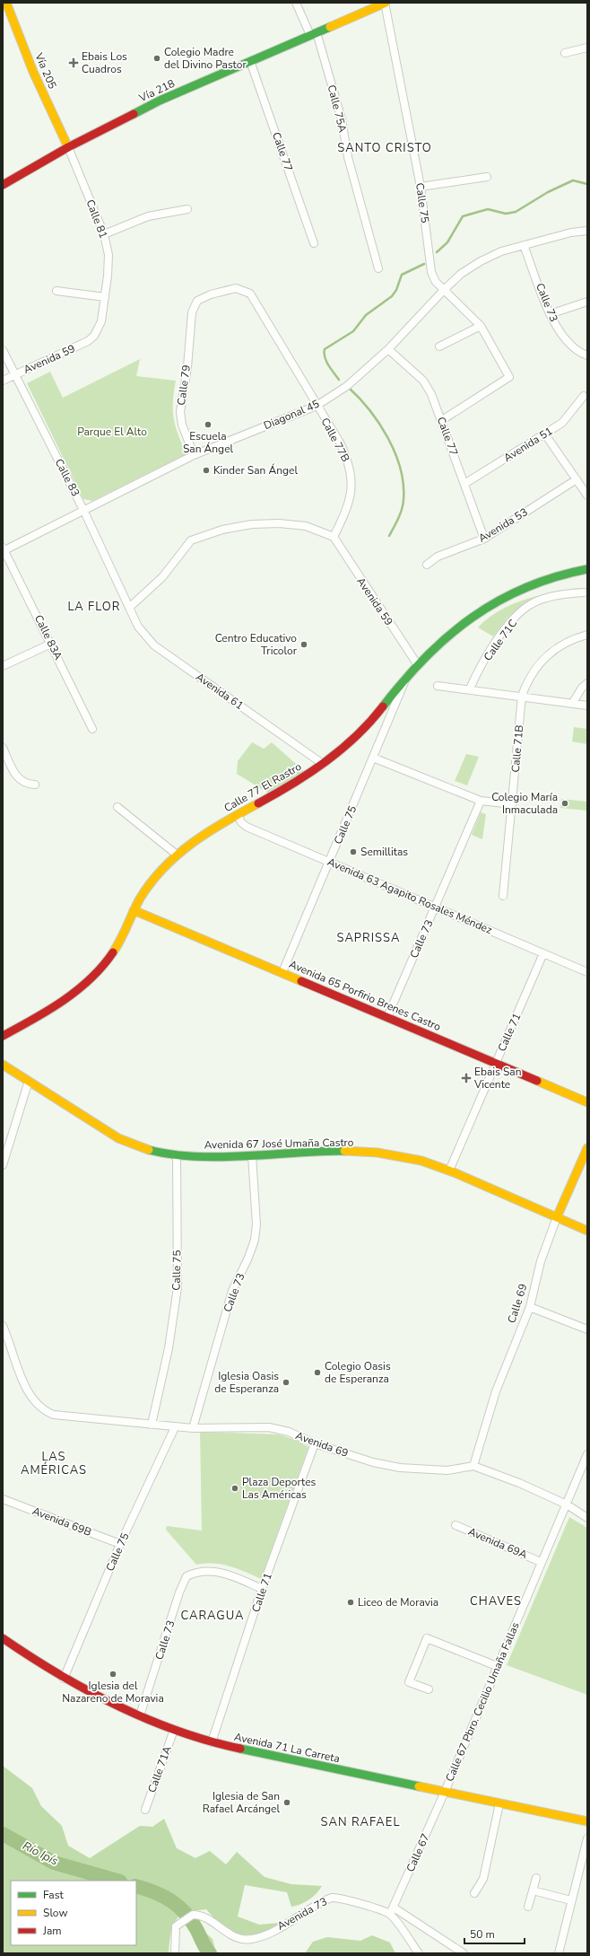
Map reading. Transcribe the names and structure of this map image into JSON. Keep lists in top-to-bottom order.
{
  "streets": {
    "main road": [
      "Vía 205",
      "Vía 218",
      "Calle 77 El Rastro",
      "Avenida 65 Porfirio Brenes Castro",
      "Avenida 67 José Umaña Castro",
      "Calle 69",
      "Avenida 71 La Carreta"
    ],
    "street": [
      "Calle 75A",
      "Calle 77",
      "Calle 75",
      "Calle 81",
      "Calle 73",
      "Avenida 59",
      "Calle 79",
      "Diagonal 45",
      "Calle 77B",
      "Avenida 51",
      "Calle 83",
      "Avenida 53",
      "Calle 83A",
      "Calle 71C",
      "Avenida 61",
      "Calle 71B",
      "Avenida 63 Agapito Rosales Méndez",
      "Calle 71",
      "Avenida 69",
      "Avenida 69B",
      "Avenida 69A",
      "Calle 67 Pbro. Cecilio Umaña Fallas",
      "Calle 71A",
      "Calle 67",
      "Avenida 73"
    ]
  },
  "crossings": [
    ["Vía 205", "Vía 218"],
    ["Vía 205", "Calle 81"],
    ["Vía 218", "Calle 75A"],
    ["Vía 218", "Calle 77"],
    ["Vía 218", "Calle 75"],
    ["Vía 218", "Calle 81"],
    ["Calle 77", "Calle 75"],
    ["Calle 77", "Diagonal 45"],
    ["Calle 77", "Avenida 51"],
    ["Calle 77", "Avenida 53"],
    ["Calle 75", "Diagonal 45"],
    ["Calle 75", "Calle 77 El Rastro"],
    ["Calle 75", "Avenida 63 Agapito Rosales Méndez"],
    ["Calle 75", "Avenida 65 Porfirio Brenes Castro"],
    ["Calle 75", "Avenida 67 José Umaña Castro"],
    ["Calle 75", "Avenida 69"],
    ["Calle 75", "Avenida 69B"],
    ["Calle 75", "Avenida 71 La Carreta"],
    ["Calle 81", "Avenida 59"],
    ["Calle 73", "Diagonal 45"],
    ["Calle 73", "Avenida 63 Agapito Rosales Méndez"],
    ["Calle 73", "Avenida 65 Porfirio Brenes Castro"],
    ["Calle 73", "Calle 71"],
    ["Calle 73", "Avenida 67 José Umaña Castro"],
    ["Calle 73", "Avenida 69"],
    ["Calle 73", "Avenida 71 La Carreta"],
    ["Avenida 59", "Calle 77B"],
    ["Avenida 59", "Calle 83"],
    ["Avenida 59", "Calle 77 El Rastro"],
    ["Calle 79", "Diagonal 45"],
    ["Calle 79", "Calle 77B"],
    ["Diagonal 45", "Calle 77B"],
    ["Diagonal 45", "Calle 83"],
    ["Calle 83", "Avenida 61"],
    ["Avenida 61", "Calle 77 El Rastro"],
    ["Calle 77 El Rastro", "Avenida 63 Agapito Rosales Méndez"],
    ["Calle 77 El Rastro", "Avenida 65 Porfirio Brenes Castro"],
    ["Avenida 63 Agapito Rosales Méndez", "Calle 71"],
    ["Avenida 65 Porfirio Brenes Castro", "Calle 71"],
    ["Calle 71", "Avenida 67 José Umaña Castro"],
    ["Calle 71", "Avenida 69"],
    ["Calle 71", "Avenida 71 La Carreta"],
    ["Avenida 67 José Umaña Castro", "Calle 69"],
    ["Calle 69", "Avenida 69"],
    ["Avenida 69A", "Calle 67 Pbro. Cecilio Umaña Fallas"],
    ["Calle 67 Pbro. Cecilio Umaña Fallas", "Avenida 71 La Carreta"],
    ["Calle 67 Pbro. Cecilio Umaña Fallas", "Calle 67"],
    ["Avenida 71 La Carreta", "Calle 71A"],
    ["Avenida 71 La Carreta", "Calle 67"],
    ["Calle 67", "Avenida 73"]
  ],
  "districts": [
    "SANTO CRISTO",
    "LA FLOR",
    "SAPRISSA",
    "LAS AMÉRICAS",
    "CHAVES",
    "CARAGUA",
    "SAN RAFAEL"
  ],
  "water": ["Río Ipís"],
  "parks": ["Parque El Alto"],
  "places": {
    "other": [
      "Colegio Madre del Divino Pastor",
      "Escuela San Ángel",
      "Kinder San Ángel",
      "Centro Educativo Tricolor",
      "Colegio María Inmaculada",
      "Semillitas",
      "Colegio Oasis de Esperanza",
      "Iglesia Oasis de Esperanza",
      "Plaza Deportes Las Américas",
      "Liceo de Moravia",
      "Iglesia del Nazareno de Moravia",
      "Iglesia de San Rafael Arcángel"
    ],
    "health": ["Ebais Los Cuadros", "Ebais San Vicente"]
  },
  "legend": ["Fast", "Slow", "Jam"],
  "scale_bar": "50 m"
}
